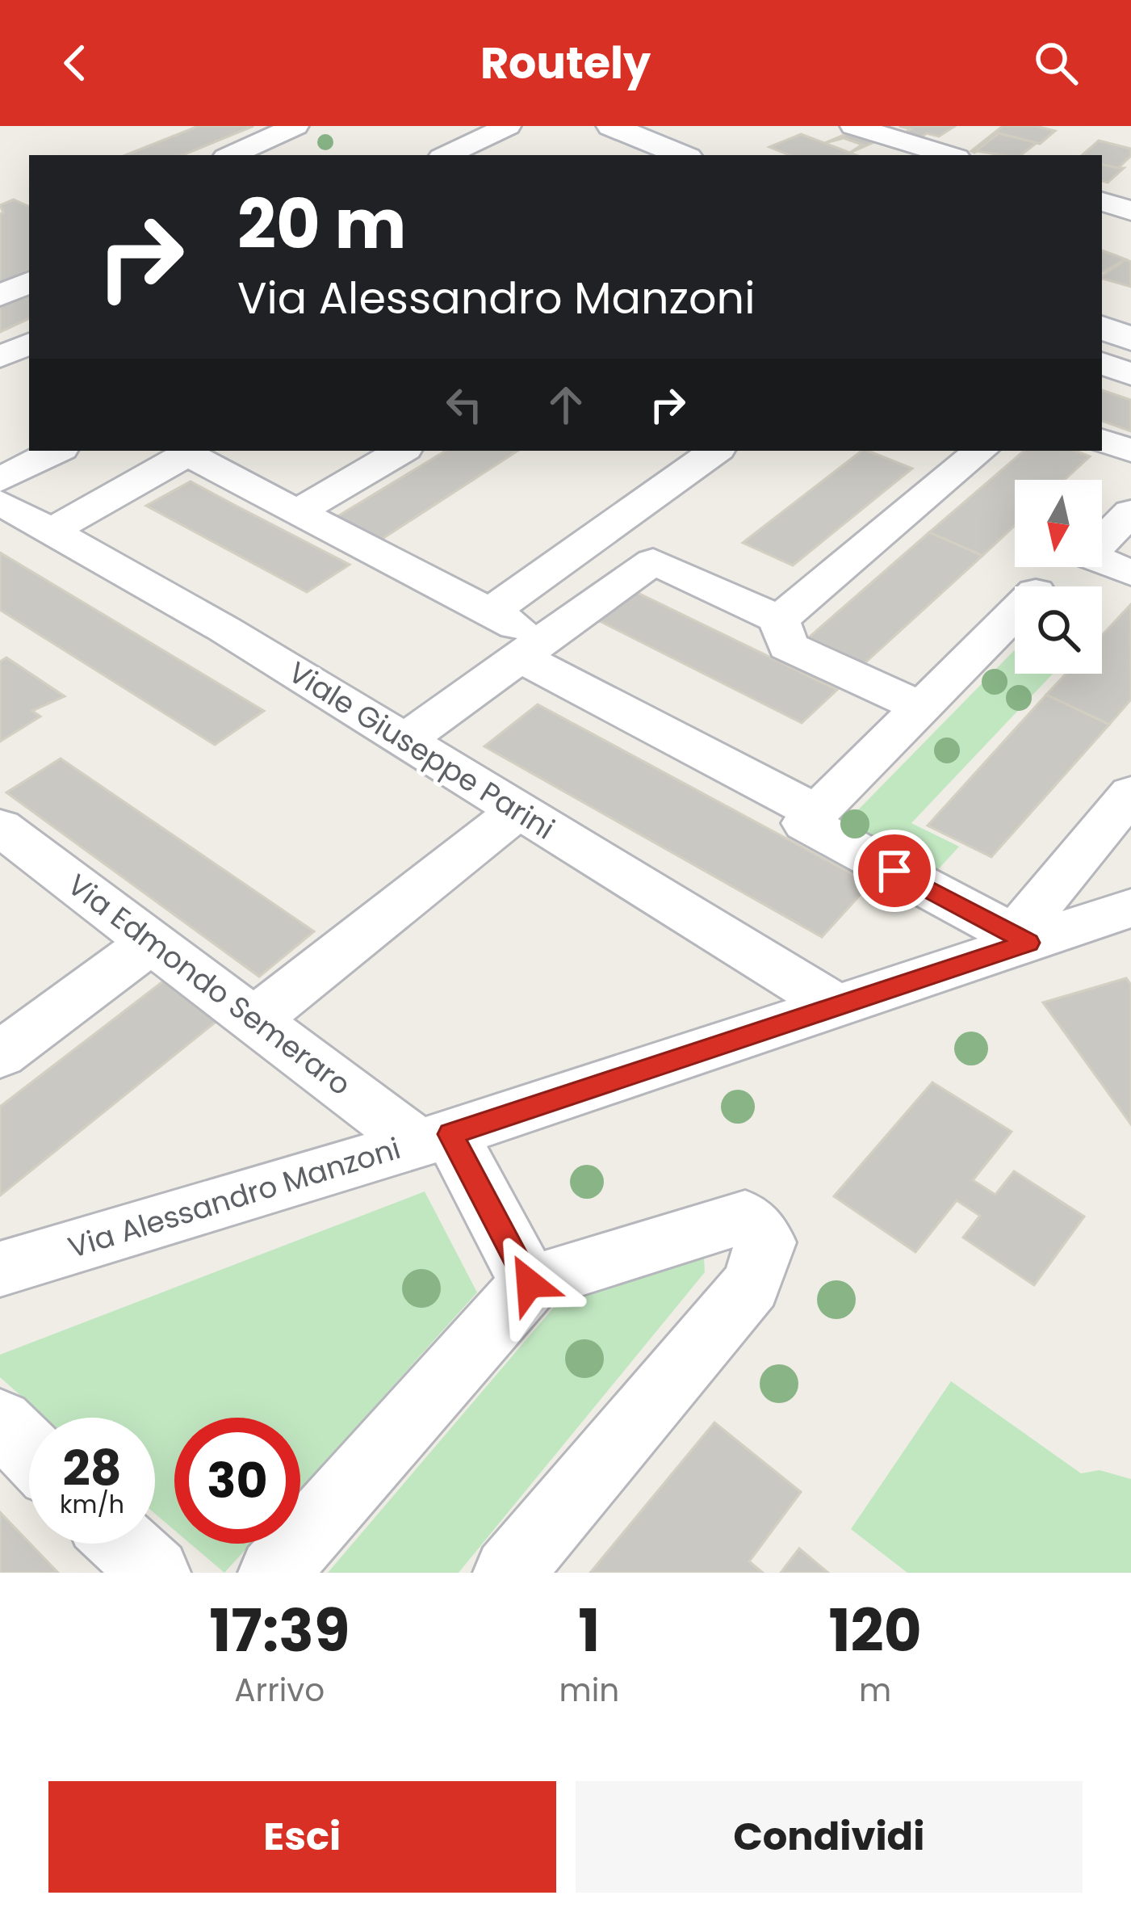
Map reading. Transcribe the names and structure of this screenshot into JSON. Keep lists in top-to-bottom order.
{
  "streets": {
    "street": ["Viale Giuseppe Parini", "Via Edmondo Semeraro", "Via Alessandro Manzoni"]
  },
  "crossings": [
    ["Viale Giuseppe Parini", "Via Alessandro Manzoni"],
    ["Via Edmondo Semeraro", "Via Alessandro Manzoni"]
  ],
  "north": "bottom",
  "page": {
    "header": "Routely",
    "turn": ["20 m", "Via Alessandro Manzoni"],
    "speed": "28 km/h",
    "limit": "30",
    "eta": [
      "17:39",
      "Arrivo",
      "1",
      "min",
      "120",
      "m"
    ],
    "buttons": ["Esci", "Condividi"]
  }
}
